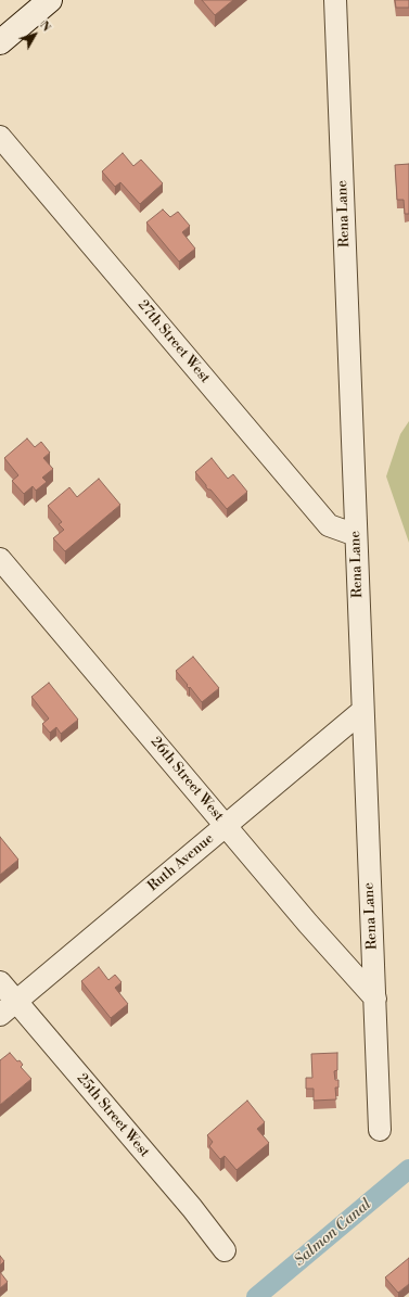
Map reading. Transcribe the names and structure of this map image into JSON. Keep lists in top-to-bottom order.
{
  "streets": {
    "street": [
      "Rena Lane",
      "27th Street West",
      "26th Street West",
      "Ruth Avenue",
      "25th Street West"
    ]
  },
  "crossings": [
    ["Rena Lane", "27th Street West"],
    ["Rena Lane", "26th Street West"],
    ["Rena Lane", "Ruth Avenue"],
    ["26th Street West", "Ruth Avenue"],
    ["Ruth Avenue", "25th Street West"]
  ],
  "water": ["Salmon Canal"],
  "north": "top right"
}
